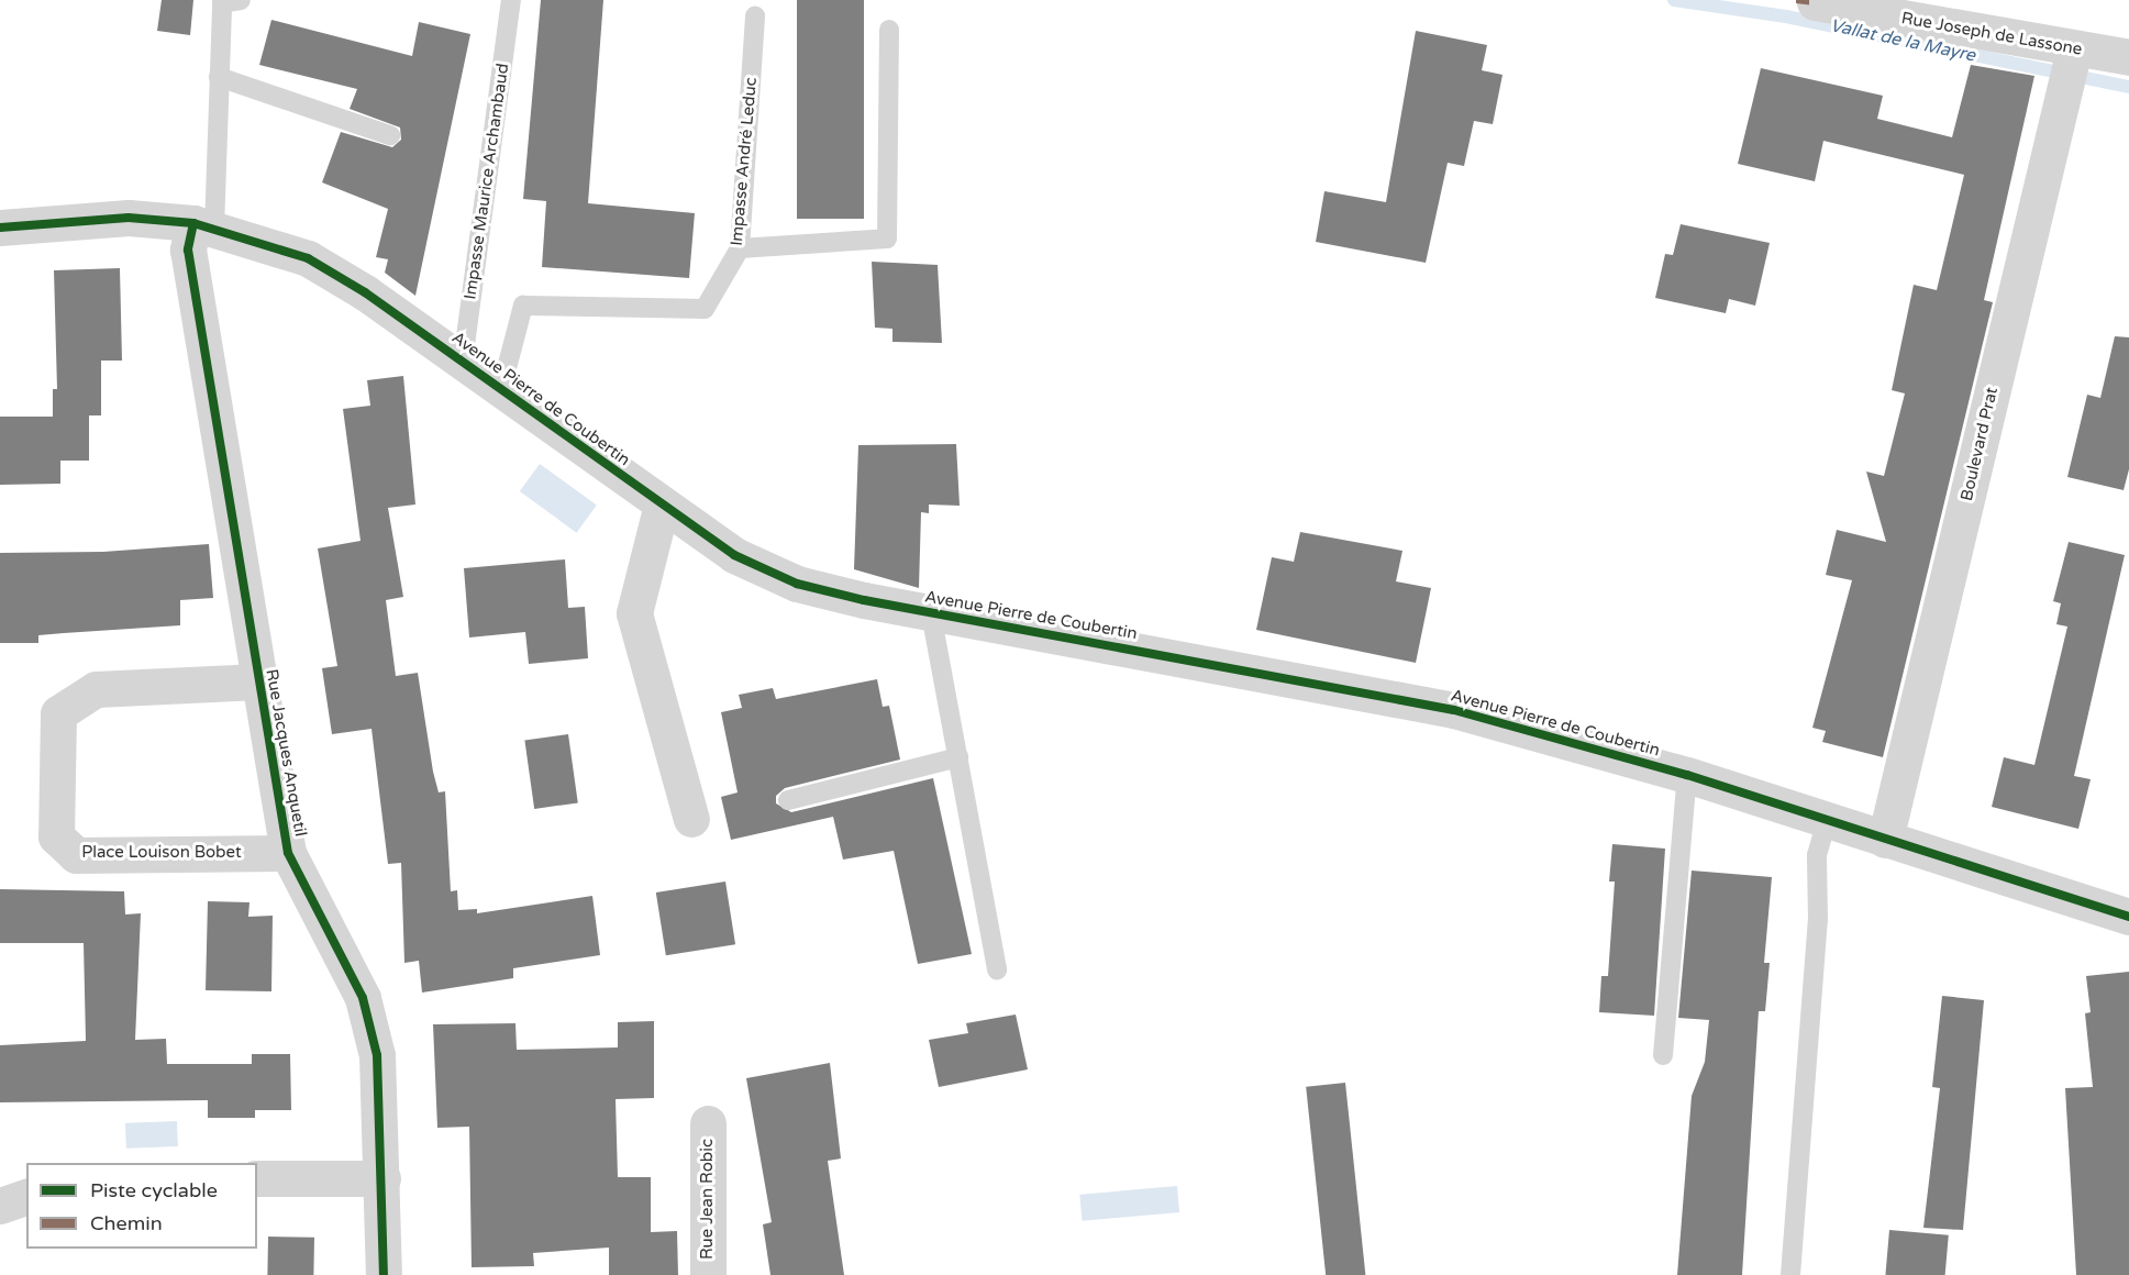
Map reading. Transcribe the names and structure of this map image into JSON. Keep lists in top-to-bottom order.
{
  "streets": {
    "street": [
      "Rue Joseph de Lassone",
      "Avenue Pierre de Coubertin",
      "Boulevard Prat",
      "Rue Jacques Anquetil",
      "Place Louison Bobet",
      "Rue Jean Robic"
    ],
    "lane": ["Impasse André Leduc", "Impasse Maurice Archambaud"]
  },
  "crossings": [
    ["Rue Joseph de Lassone", "Boulevard Prat"],
    ["Impasse André Leduc", "Avenue Pierre de Coubertin"],
    ["Impasse Maurice Archambaud", "Avenue Pierre de Coubertin"],
    ["Avenue Pierre de Coubertin", "Boulevard Prat"],
    ["Avenue Pierre de Coubertin", "Rue Jacques Anquetil"],
    ["Rue Jacques Anquetil", "Place Louison Bobet"]
  ],
  "water": ["Vallat de la Mayre"],
  "legend": ["Piste cyclable", "Chemin"]
}
